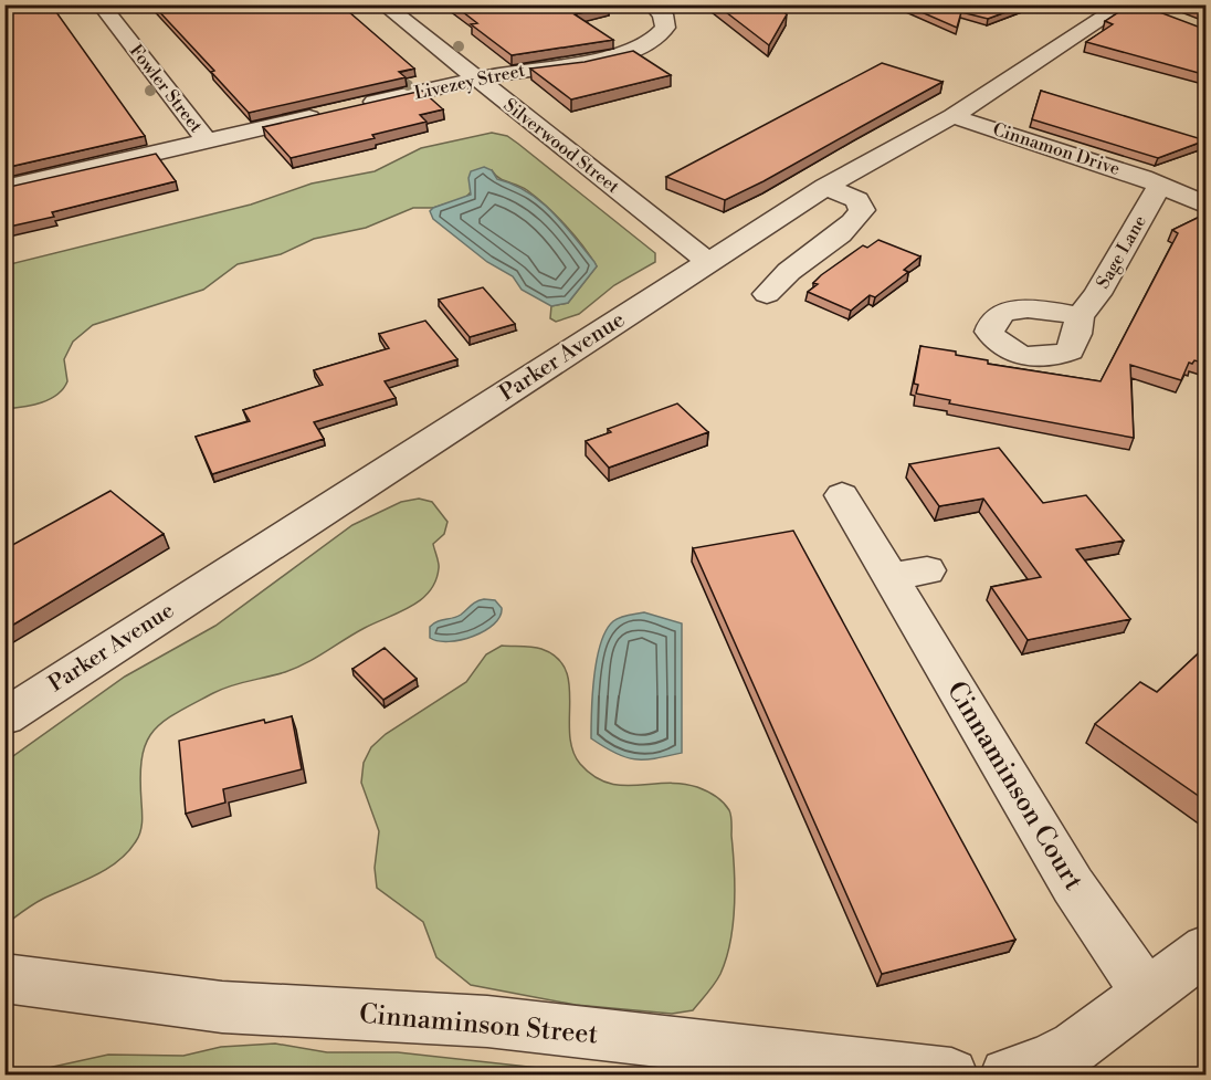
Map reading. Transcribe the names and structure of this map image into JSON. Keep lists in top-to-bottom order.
{
  "streets": {
    "street": [
      "Livezey Street",
      "Fowler Street",
      "Silverwood Street",
      "Cinnamon Drive",
      "Sage Lane",
      "Parker Avenue",
      "Cinnaminson Court",
      "Cinnaminson Street"
    ]
  },
  "crossings": [
    ["Livezey Street", "Silverwood Street"],
    ["Silverwood Street", "Parker Avenue"],
    ["Cinnamon Drive", "Sage Lane"],
    ["Cinnamon Drive", "Parker Avenue"]
  ]
}
